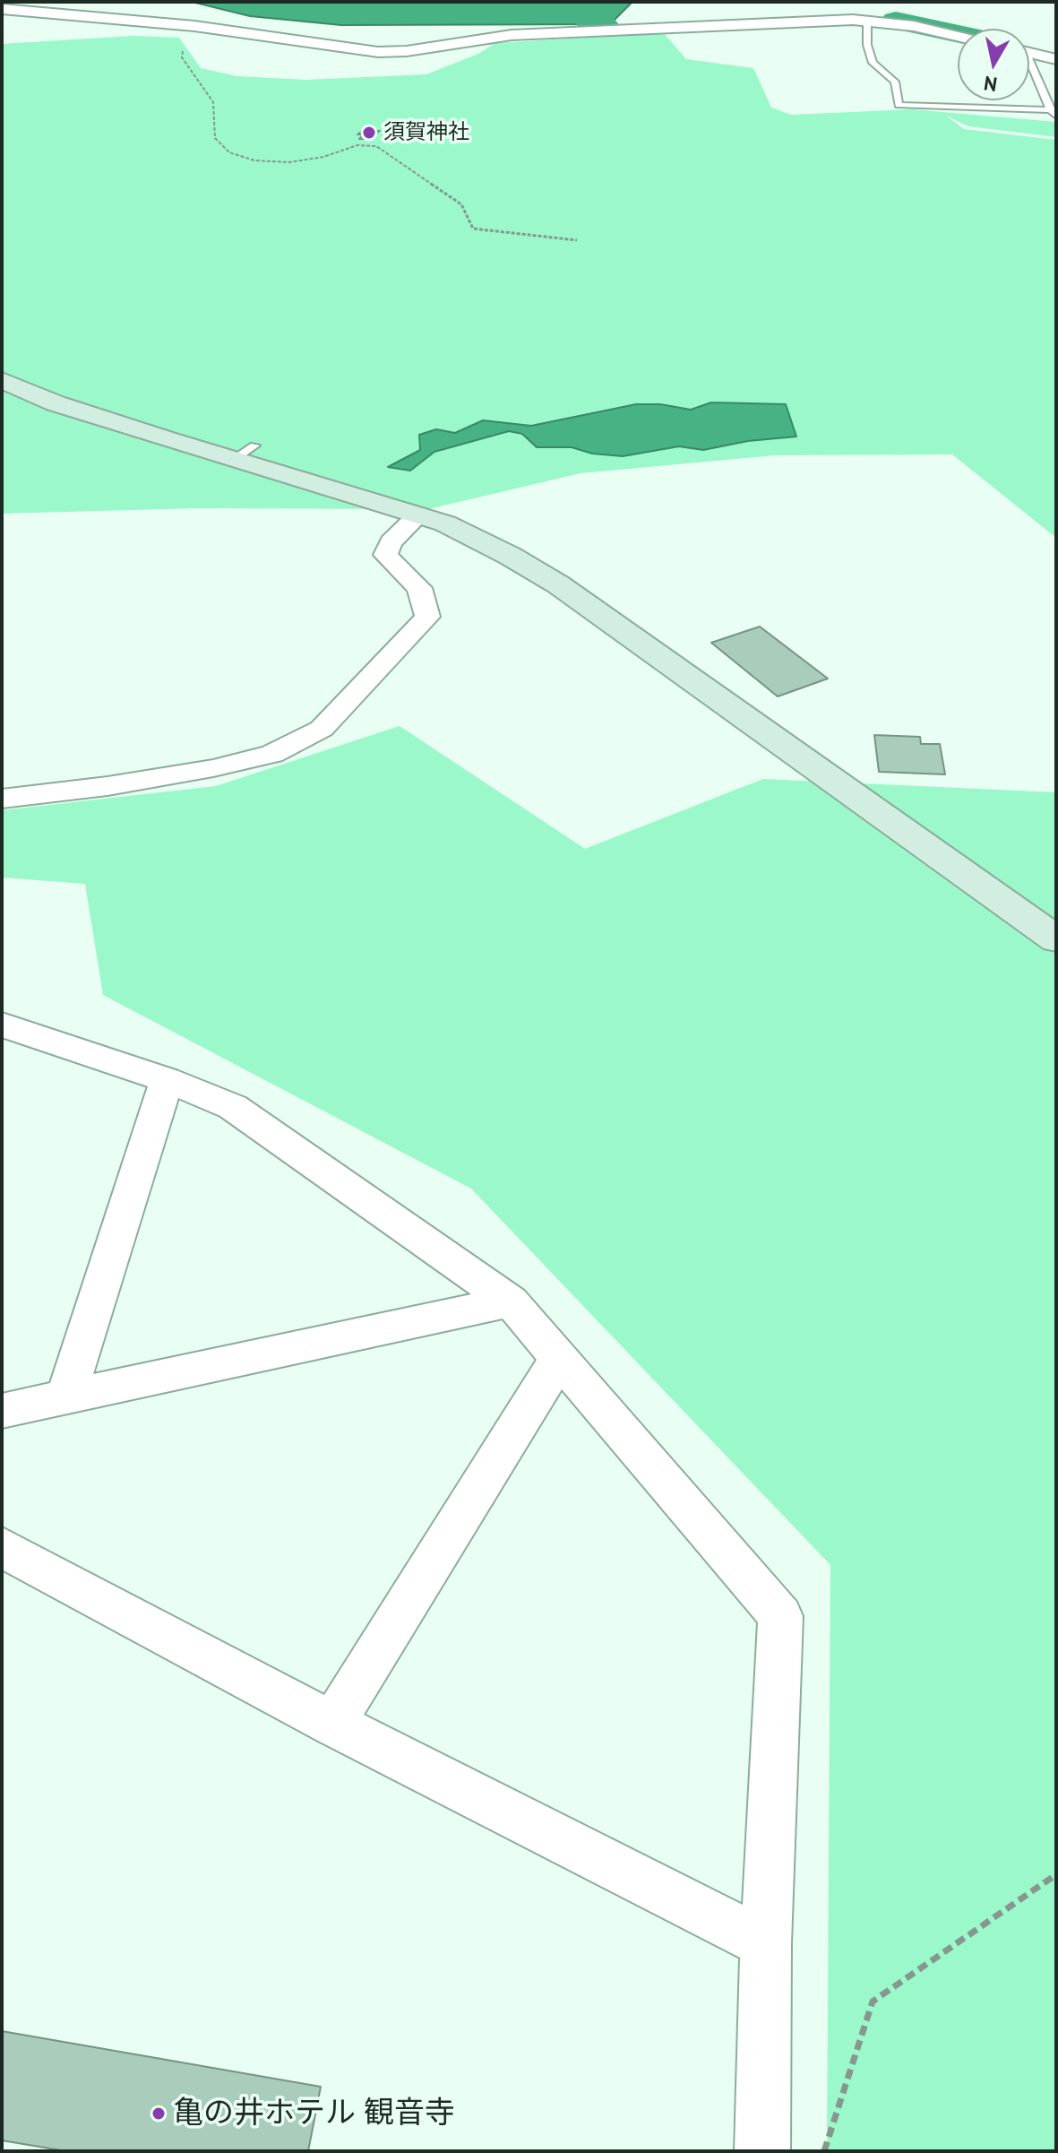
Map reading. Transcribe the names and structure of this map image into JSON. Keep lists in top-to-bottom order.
{
  "places": ["須賀神社", "亀の井ホテル 観音寺"],
  "north": "bottom"
}
